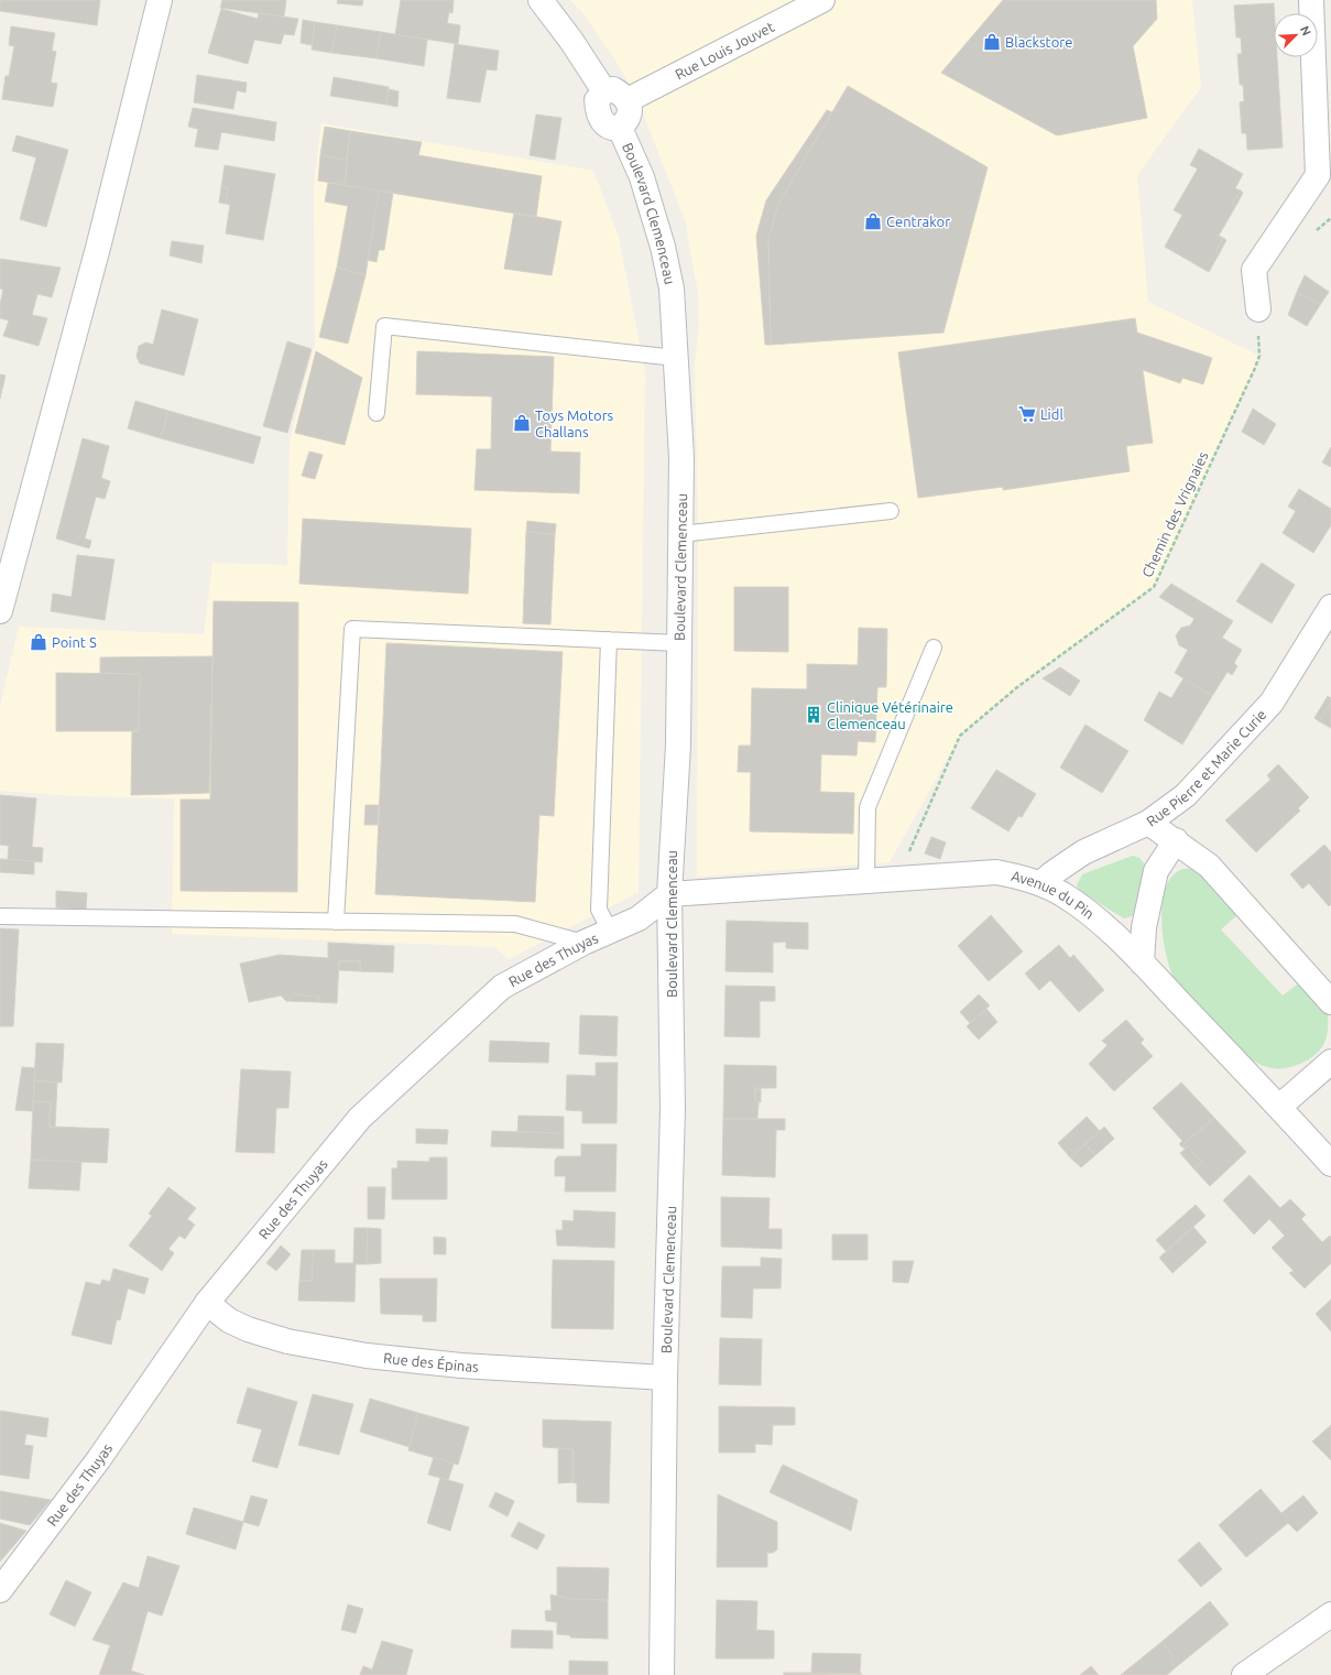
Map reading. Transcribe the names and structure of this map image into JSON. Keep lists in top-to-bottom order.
{
  "streets": {
    "street": [
      "Rue Louis Jouvet",
      "Boulevard Clemenceau",
      "Rue Pierre et Marie Curie",
      "Avenue du Pin",
      "Rue des Thuyas",
      "Rue des Épinas"
    ],
    "path": ["Chemin des Vrignaies"]
  },
  "crossings": [
    ["Rue Louis Jouvet", "Boulevard Clemenceau"],
    ["Boulevard Clemenceau", "Avenue du Pin"],
    ["Boulevard Clemenceau", "Rue des Thuyas"],
    ["Boulevard Clemenceau", "Rue des Épinas"],
    ["Chemin des Vrignaies", "Avenue du Pin"],
    ["Rue Pierre et Marie Curie", "Avenue du Pin"],
    ["Avenue du Pin", "Rue des Thuyas"],
    ["Rue des Thuyas", "Rue des Épinas"]
  ],
  "places": {
    "shop": [
      "Blackstore",
      "Centrakor",
      "Toys Motors Challans",
      "Point S"
    ],
    "supermarket": ["Lidl"],
    "building": ["Clinique Vétérinaire Clemenceau"]
  },
  "north": "top right"
}
